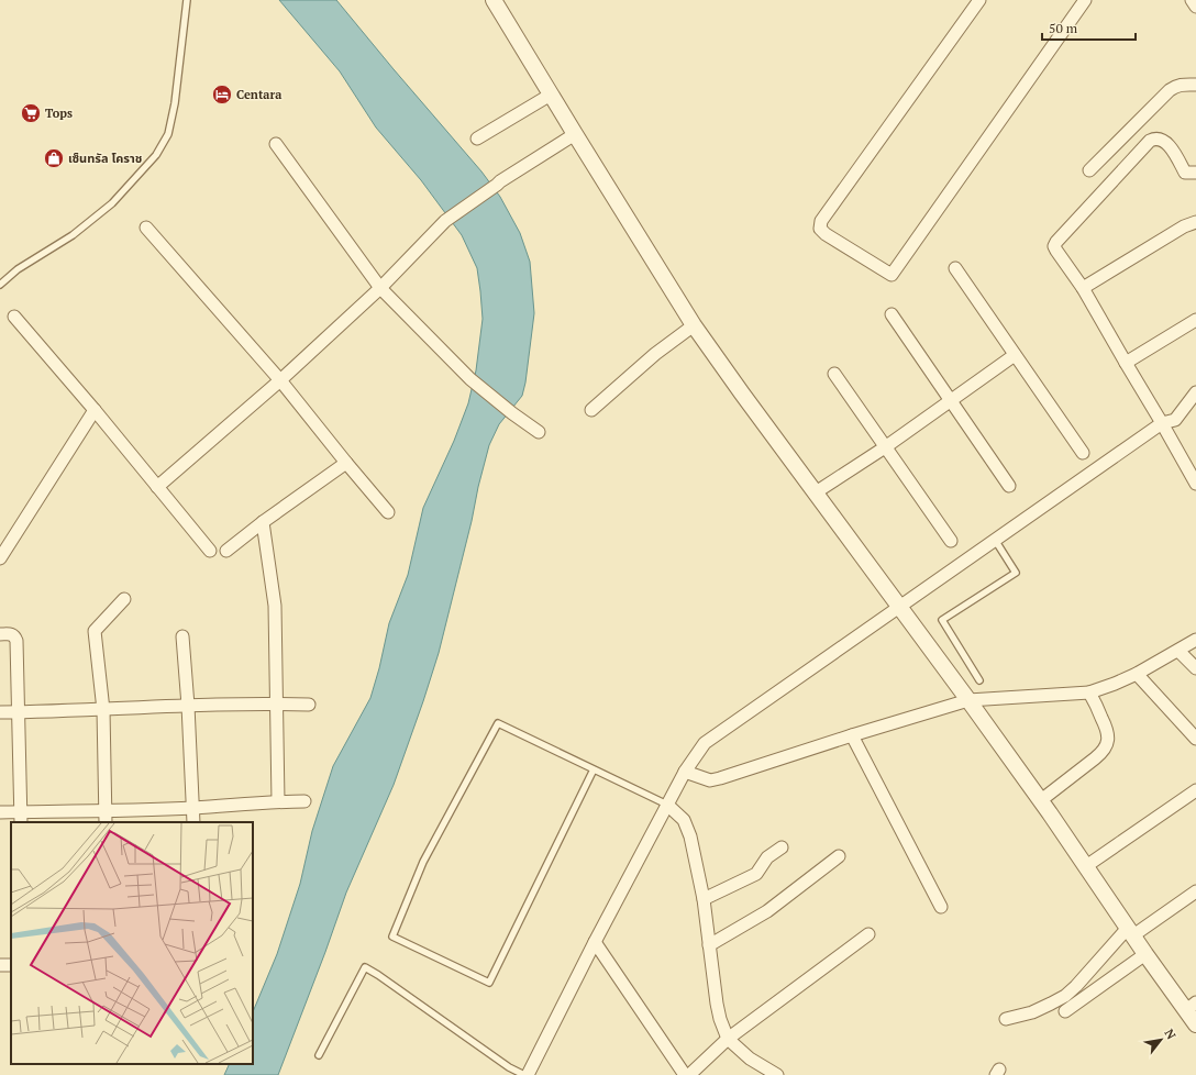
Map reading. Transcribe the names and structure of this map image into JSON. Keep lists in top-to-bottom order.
{
  "places": {
    "hotel": ["Centara"],
    "supermarket": ["Tops"],
    "shop": ["เซ็นทรัล โคราช"]
  },
  "scale_bar": "50 m",
  "north": "top right"
}
